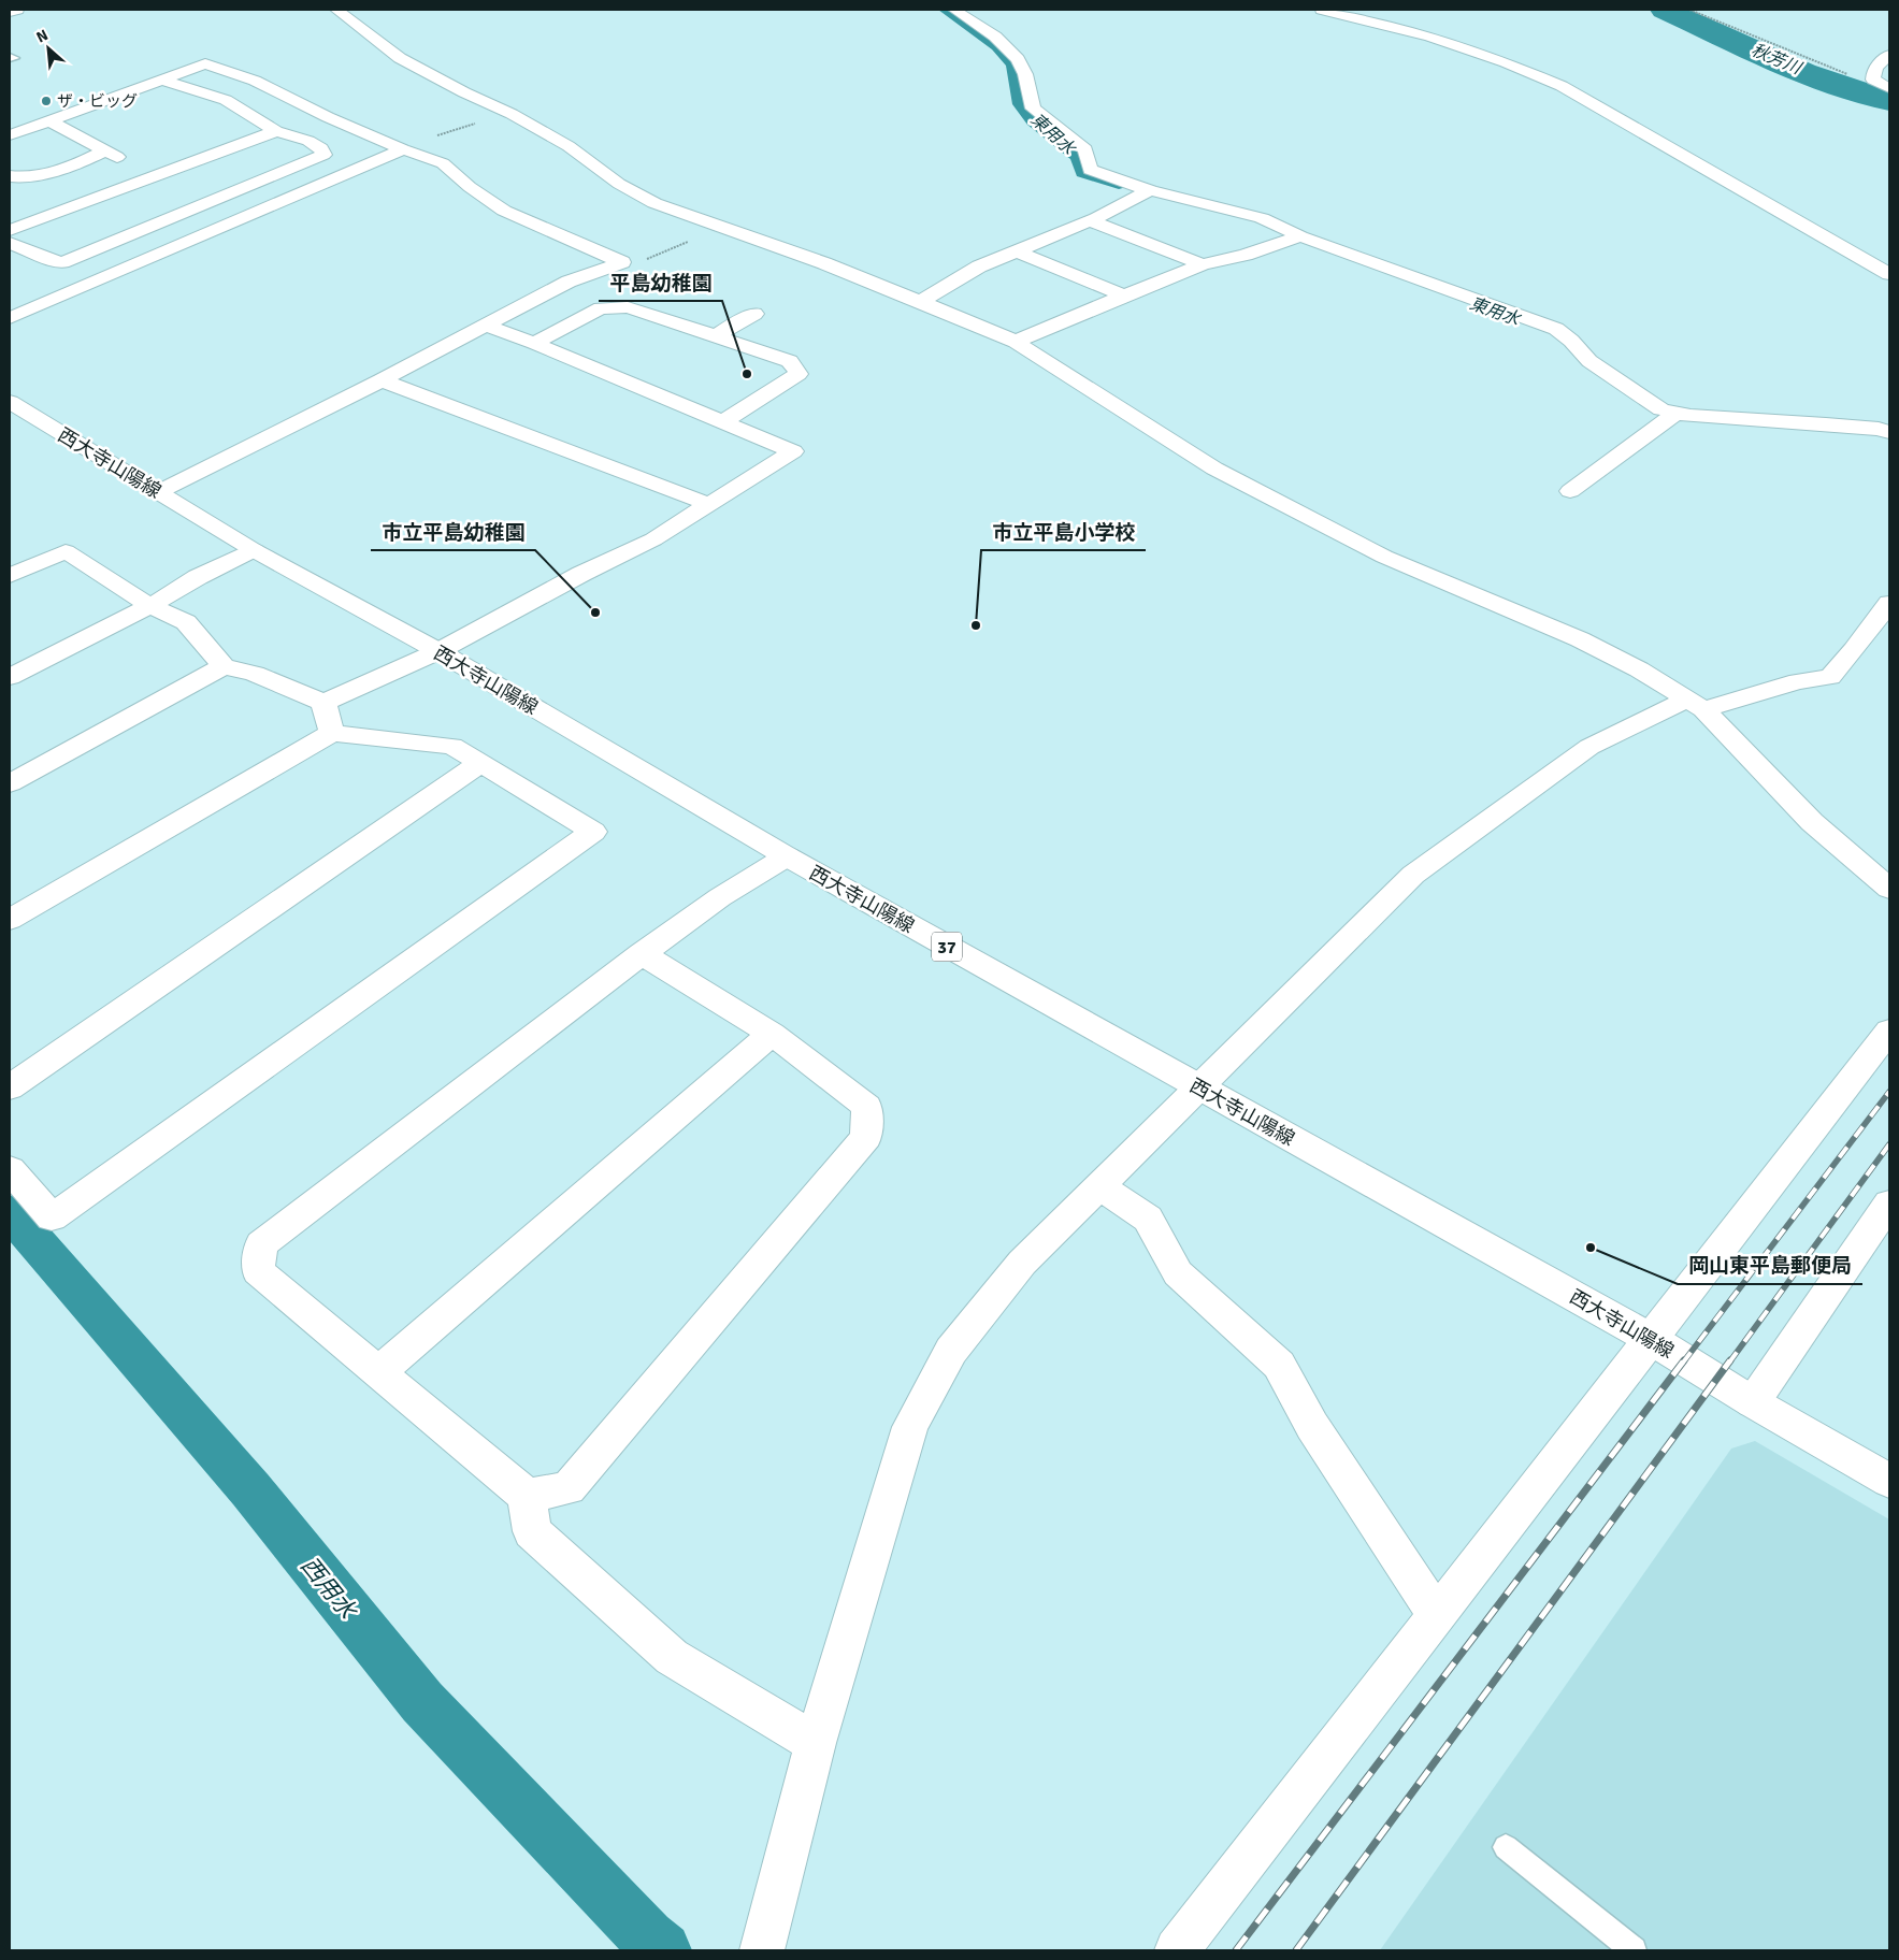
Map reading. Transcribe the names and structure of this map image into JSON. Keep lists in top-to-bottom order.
{
  "streets": {
    "street": ["西大寺山陽線", "37"]
  },
  "water": ["秋芳川", "東用水", "西用水"],
  "places": [
    "ザ・ビッグ",
    "平島幼稚園",
    "市立平島幼稚園",
    "市立平島小学校",
    "岡山東平島郵便局"
  ],
  "north": "top left"
}
